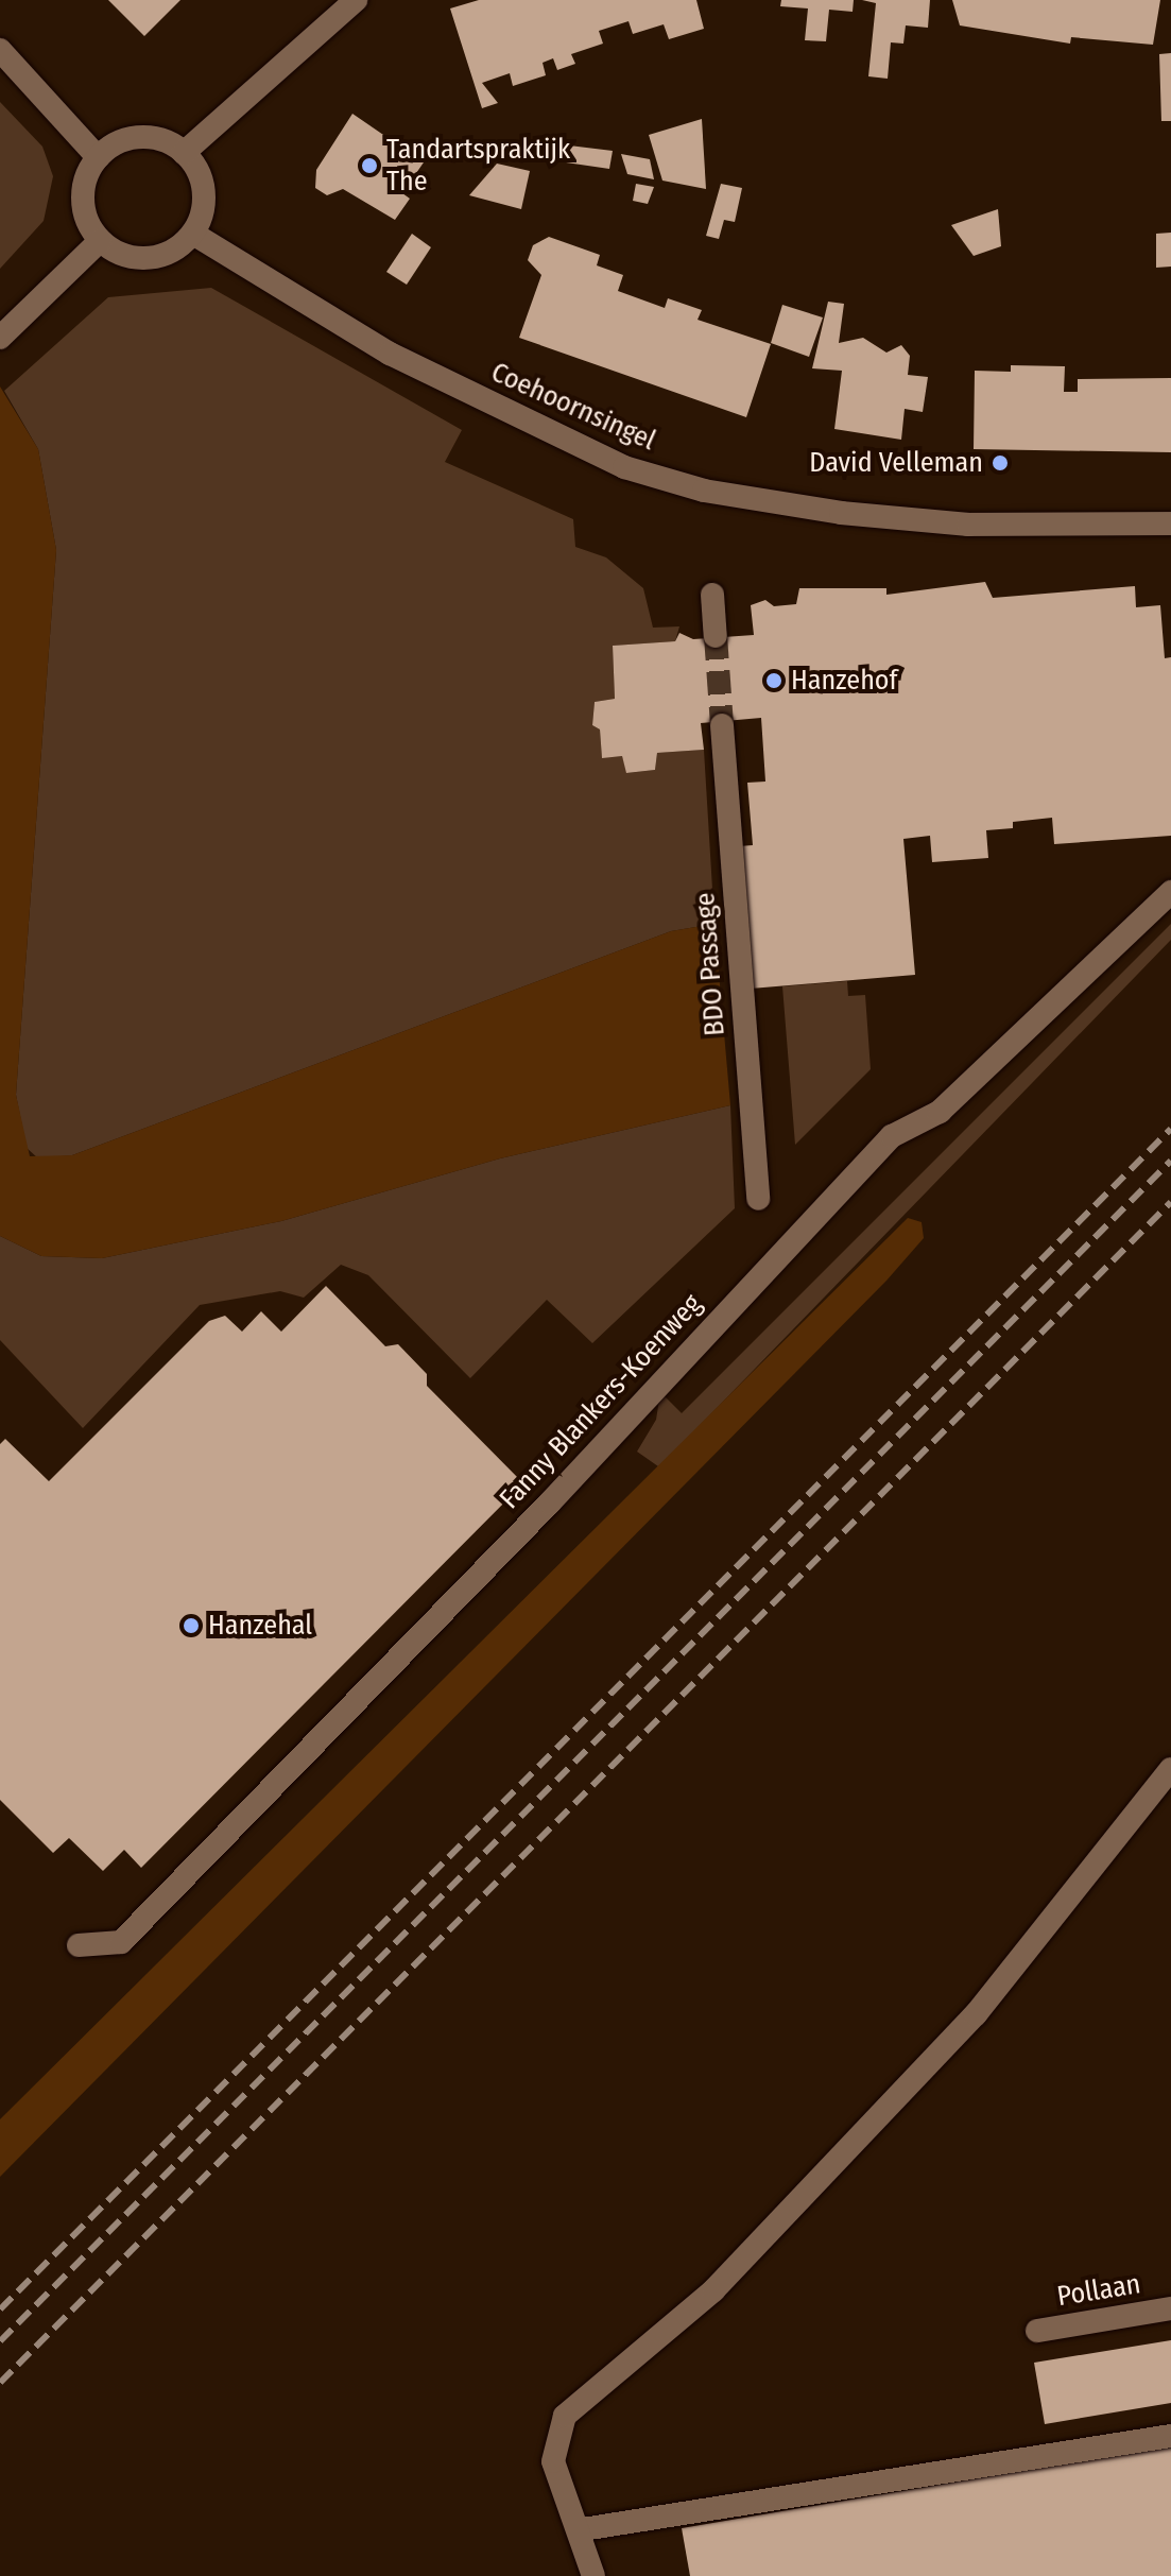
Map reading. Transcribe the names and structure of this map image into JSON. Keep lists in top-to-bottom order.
{
  "streets": {
    "street": [
      "Coehoornsingel",
      "BDO Passage",
      "Fanny Blankers-Koenweg",
      "Pollaan"
    ]
  },
  "places": [
    "Tandartspraktijk The",
    "David Velleman",
    "Hanzehof",
    "Hanzehal"
  ]
}
